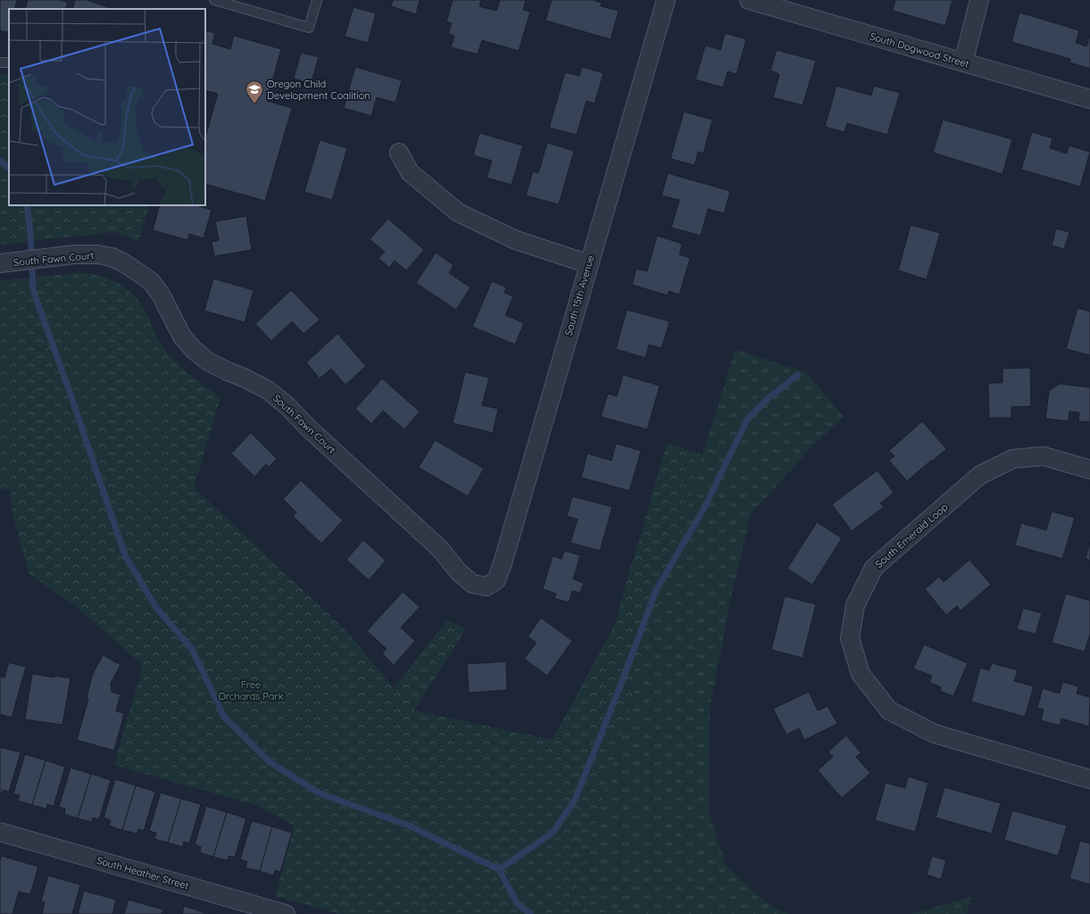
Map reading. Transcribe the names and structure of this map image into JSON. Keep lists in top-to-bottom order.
{
  "streets": {
    "street": [
      "South Dogwood Street",
      "South Fawn Court",
      "South 15th Avenue",
      "South Emerald Loop",
      "South Heather Street"
    ]
  },
  "crossings": [
    ["South Fawn Court", "South 15th Avenue"]
  ],
  "parks": ["Free Orchards Park"],
  "places": {
    "school or university": ["Oregon Child Development Coalition"]
  }
}
